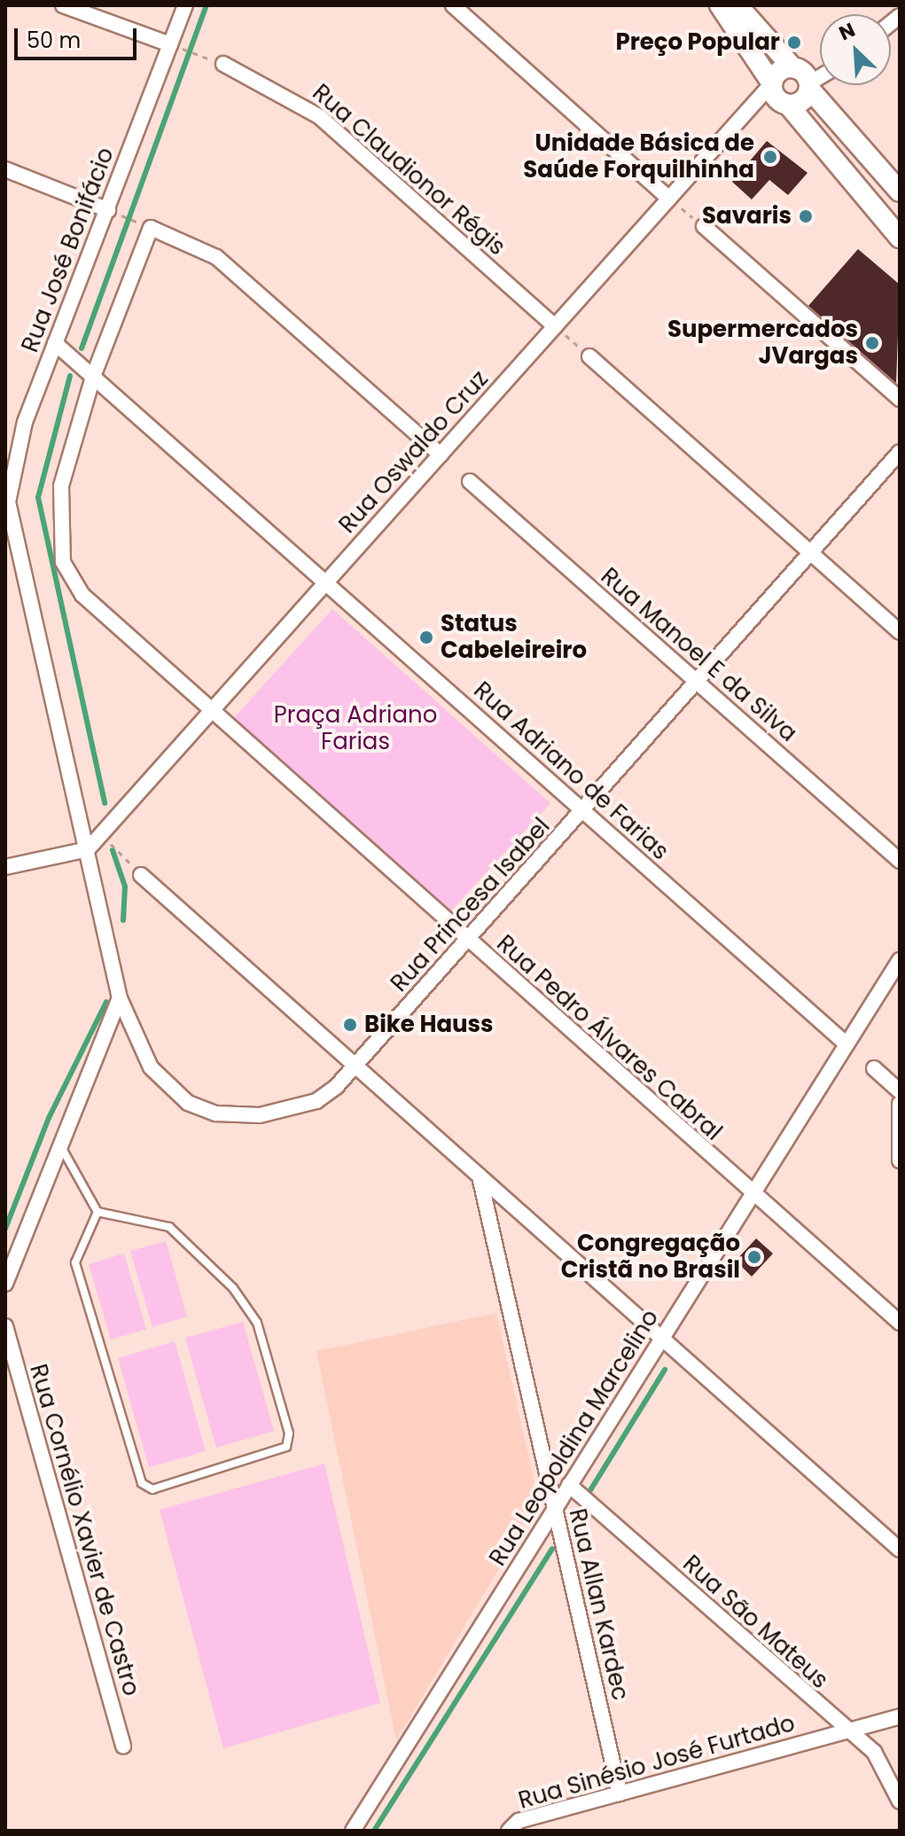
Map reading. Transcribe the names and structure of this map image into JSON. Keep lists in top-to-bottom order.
{
  "streets": {
    "street": [
      "Rua Claudionor Régis",
      "Rua José Bonifácio",
      "Rua Oswaldo Cruz",
      "Rua Manoel E da Silva",
      "Rua Adriano de Farias",
      "Rua Princesa Isabel",
      "Rua Pedro Álvares Cabral",
      "Rua Leopoldina Marcelino",
      "Rua Cornélio Xavier de Castro",
      "Rua Allan Kardec",
      "Rua São Mateus",
      "Rua Sinésio José Furtado"
    ]
  },
  "crossings": [
    ["Rua Claudionor Régis", "Rua Oswaldo Cruz"],
    ["Rua José Bonifácio", "Rua Adriano de Farias"],
    ["Rua José Bonifácio", "Rua Princesa Isabel"],
    ["Rua Oswaldo Cruz", "Rua Adriano de Farias"],
    ["Rua Oswaldo Cruz", "Rua Princesa Isabel"],
    ["Rua Oswaldo Cruz", "Rua Pedro Álvares Cabral"],
    ["Rua Manoel E da Silva", "Rua Princesa Isabel"],
    ["Rua Adriano de Farias", "Rua Princesa Isabel"],
    ["Rua Adriano de Farias", "Rua Pedro Álvares Cabral"],
    ["Rua Adriano de Farias", "Rua Leopoldina Marcelino"],
    ["Rua Princesa Isabel", "Rua Pedro Álvares Cabral"],
    ["Rua Pedro Álvares Cabral", "Rua Leopoldina Marcelino"],
    ["Rua Leopoldina Marcelino", "Rua Allan Kardec"],
    ["Rua Leopoldina Marcelino", "Rua São Mateus"],
    ["Rua Allan Kardec", "Rua Sinésio José Furtado"],
    ["Rua São Mateus", "Rua Sinésio José Furtado"]
  ],
  "parks": ["Praça Adriano Farias"],
  "places": [
    "Preço Popular",
    "Unidade Básica de Saúde Forquilhinha",
    "Savaris",
    "Supermercados JVargas",
    "Status Cabeleireiro",
    "Bike Hauss",
    "Congregação Cristã no Brasil"
  ],
  "scale_bar": "50 m",
  "north": "top left"
}
